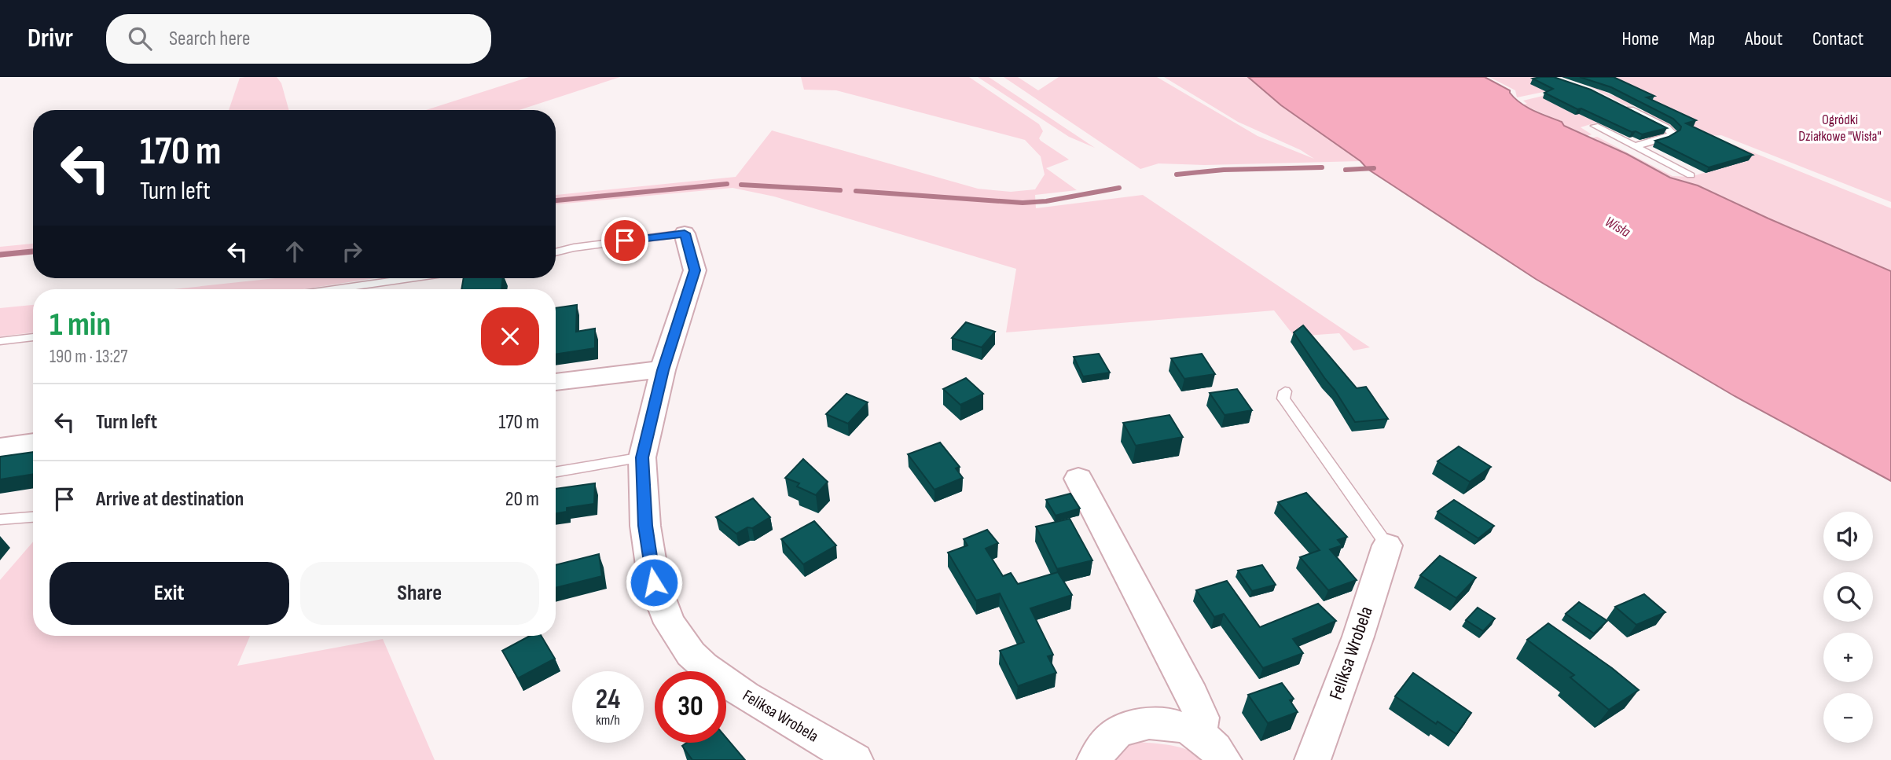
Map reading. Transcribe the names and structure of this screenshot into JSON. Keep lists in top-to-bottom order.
{
  "streets": {
    "street": ["Feliksa Wrobela"]
  },
  "water": ["Wisła"],
  "parks": ["Ogródki Działkowe \"Wisła\""],
  "page": {
    "header": "Drivr",
    "search": "Search here",
    "nav": [
      "Home",
      "Map",
      "About",
      "Contact"
    ],
    "turn": ["170 m", "Turn left"],
    "heading": ["1 min", "190 m · 13:27"],
    "list": [
      {
        "name": "Turn left",
        "value": "170 m"
      },
      {
        "name": "Arrive at destination",
        "value": "20 m"
      }
    ],
    "map_buttons": ["+", "−"],
    "buttons": ["Exit", "Share"],
    "speed": "24 km/h",
    "limit": "30"
  }
}
